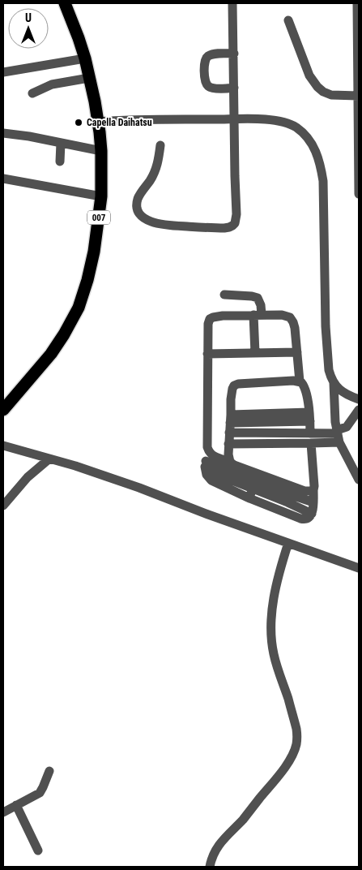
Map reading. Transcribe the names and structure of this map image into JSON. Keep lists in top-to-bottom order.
{
  "streets": {
    "highway": ["007"]
  },
  "places": ["Capella Daihatsu"],
  "north": "top"
}
